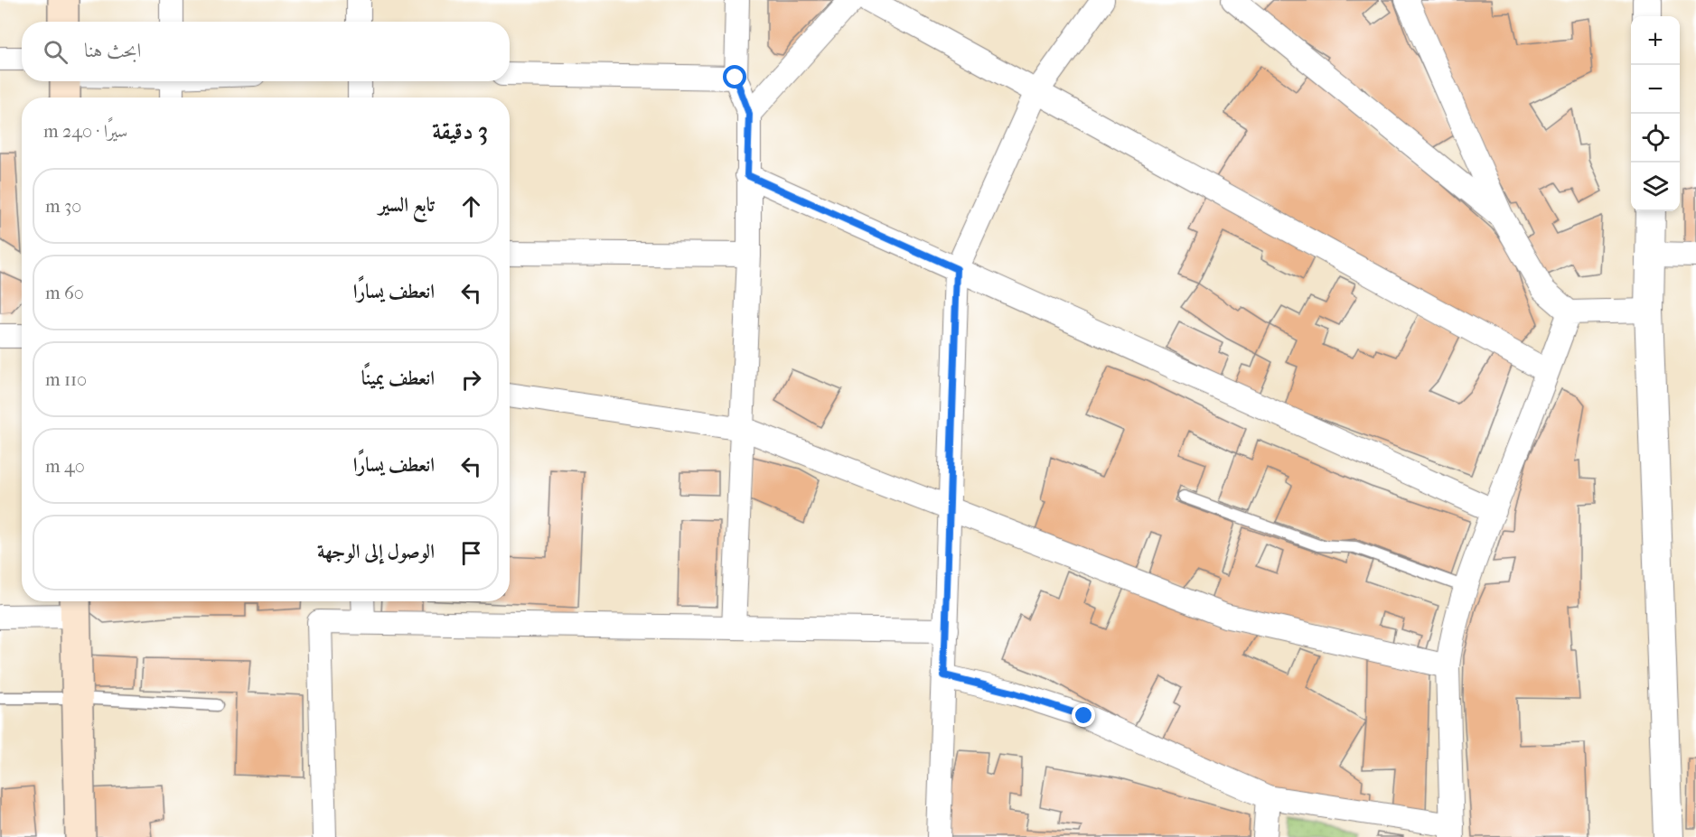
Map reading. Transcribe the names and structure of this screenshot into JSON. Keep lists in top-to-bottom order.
{
  "page": {
    "map_buttons": ["+", "−"],
    "search": "ابحث هنا",
    "heading": ["3 دقيقة", "سيرًا · 240 m"],
    "list": [
      ["تابع السير", "30 m"],
      ["انعطف يسارًا", "60 m"],
      ["انعطف يمينًا", "110 m"],
      ["انعطف يسارًا", "40 m"],
      "الوصول إلى الوجهة"
    ]
  }
}
